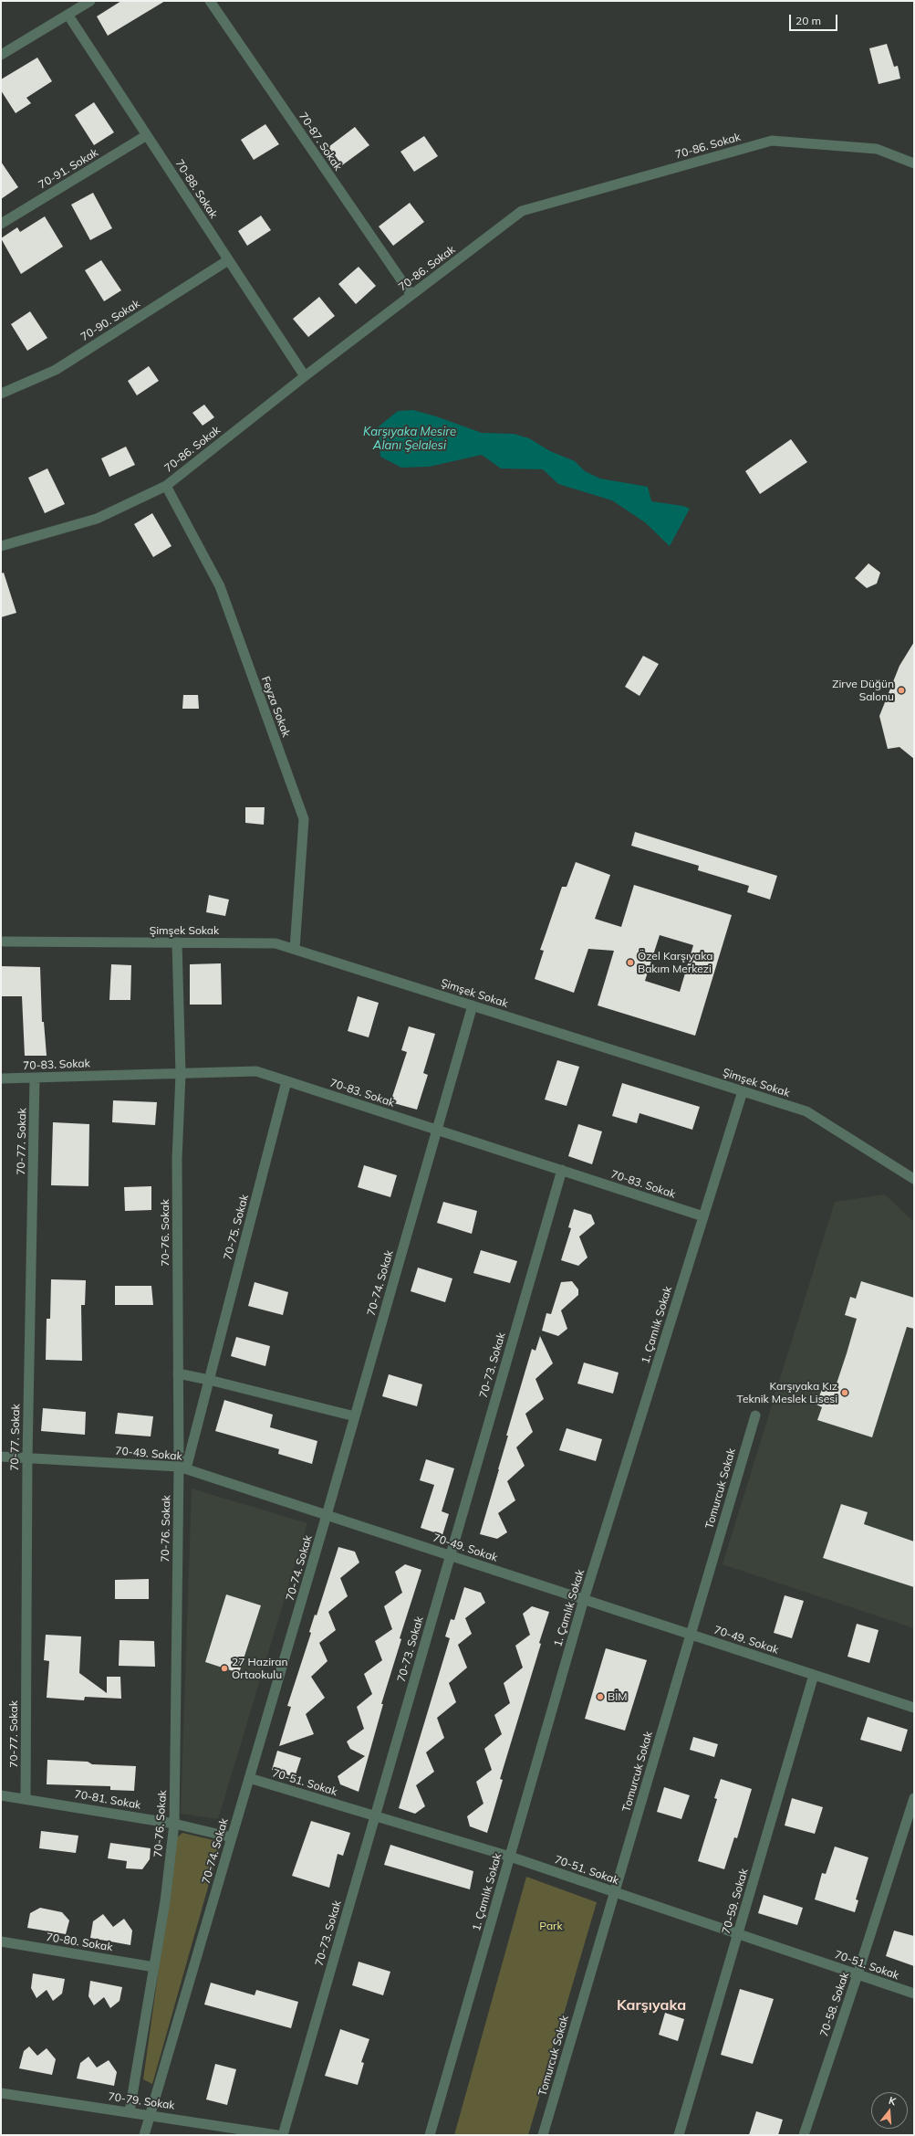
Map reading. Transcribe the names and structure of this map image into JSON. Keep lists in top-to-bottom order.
{
  "streets": {
    "street": [
      "70-87. Sokak",
      "70-86. Sokak",
      "70-91. Sokak",
      "70-88. Sokak",
      "70-90. Sokak",
      "Feyza Sokak",
      "Şimşek Sokak",
      "70-83. Sokak",
      "70-77. Sokak",
      "70-75. Sokak",
      "70-76. Sokak",
      "70-74. Sokak",
      "1. Çamlık Sokak",
      "70-73. Sokak",
      "70-49. Sokak",
      "Tomurcuk Sokak",
      "70-51. Sokak",
      "70-81. Sokak",
      "70-59. Sokak",
      "70-80. Sokak",
      "70-58. Sokak",
      "70-79. Sokak"
    ]
  },
  "crossings": [
    ["70-87. Sokak", "70-86. Sokak"],
    ["70-86. Sokak", "70-88. Sokak"],
    ["70-86. Sokak", "Feyza Sokak"],
    ["70-91. Sokak", "70-88. Sokak"],
    ["70-88. Sokak", "70-90. Sokak"],
    ["Feyza Sokak", "Şimşek Sokak"],
    ["Şimşek Sokak", "70-76. Sokak"],
    ["Şimşek Sokak", "70-74. Sokak"],
    ["Şimşek Sokak", "1. Çamlık Sokak"],
    ["70-83. Sokak", "70-77. Sokak"],
    ["70-83. Sokak", "70-75. Sokak"],
    ["70-83. Sokak", "70-76. Sokak"],
    ["70-83. Sokak", "70-74. Sokak"],
    ["70-83. Sokak", "1. Çamlık Sokak"],
    ["70-83. Sokak", "70-73. Sokak"],
    ["70-77. Sokak", "70-49. Sokak"],
    ["70-77. Sokak", "70-81. Sokak"],
    ["70-75. Sokak", "70-76. Sokak"],
    ["70-75. Sokak", "70-49. Sokak"],
    ["70-76. Sokak", "70-49. Sokak"],
    ["70-76. Sokak", "70-81. Sokak"],
    ["70-76. Sokak", "70-80. Sokak"],
    ["70-76. Sokak", "70-79. Sokak"],
    ["70-74. Sokak", "70-49. Sokak"],
    ["70-74. Sokak", "70-51. Sokak"],
    ["70-74. Sokak", "70-81. Sokak"],
    ["70-74. Sokak", "70-79. Sokak"],
    ["1. Çamlık Sokak", "70-49. Sokak"],
    ["1. Çamlık Sokak", "70-51. Sokak"],
    ["70-73. Sokak", "70-49. Sokak"],
    ["70-73. Sokak", "70-51. Sokak"],
    ["70-49. Sokak", "Tomurcuk Sokak"],
    ["70-49. Sokak", "70-59. Sokak"],
    ["Tomurcuk Sokak", "70-51. Sokak"],
    ["70-51. Sokak", "70-59. Sokak"],
    ["70-51. Sokak", "70-58. Sokak"]
  ],
  "districts": ["Karşıyaka"],
  "water": ["Karşıyaka Mesire Alanı Şelalesi"],
  "parks": ["Park"],
  "places": [
    "Zirve Düğün Salonu",
    "Özel Karşıyaka Bakım Merkezi",
    "Karşıyaka Kız Teknik Meslek Lisesi",
    "27 Haziran Ortaokulu",
    "BİM"
  ],
  "scale_bar": "20 m",
  "north": "top"
}
